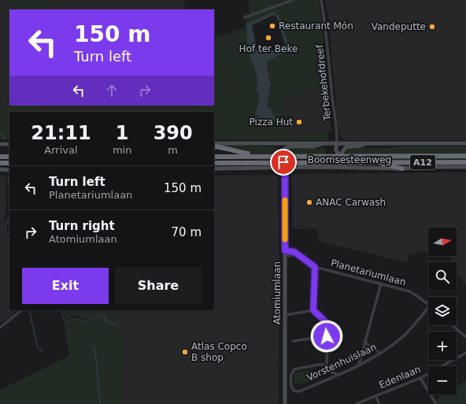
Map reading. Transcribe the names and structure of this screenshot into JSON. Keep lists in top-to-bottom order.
{
  "streets": {
    "highway": ["A12"],
    "main road": ["Terbekehofdreef", "Boomsesteenweg", "Atomiumlaan"],
    "street": ["Planetariumlaan", "Vorstenhuislaan", "Edenlaan"]
  },
  "crossings": [
    ["Terbekehofdreef", "Boomsesteenweg"],
    ["Terbekehofdreef", "A12"],
    ["Boomsesteenweg", "Atomiumlaan"],
    ["A12", "Atomiumlaan"],
    ["Planetariumlaan", "Atomiumlaan"]
  ],
  "places": [
    "Restaurant Món",
    "Vandeputte",
    "Hof ter Beke",
    "Pizza Hut",
    "ANAC Carwash",
    "Atlas Copco B shop"
  ],
  "north": "right",
  "page": {
    "turn": ["150 m", "Turn left"],
    "eta": [
      "21:11",
      "Arrival",
      "1",
      "min",
      "390",
      "m"
    ],
    "list": [
      {
        "name": "Turn left",
        "note": "Planetariumlaan",
        "value": "150 m"
      },
      {
        "name": "Turn right",
        "note": "Atomiumlaan",
        "value": "70 m"
      }
    ],
    "map_buttons": ["+", "−"],
    "buttons": ["Exit", "Share"]
  }
}
